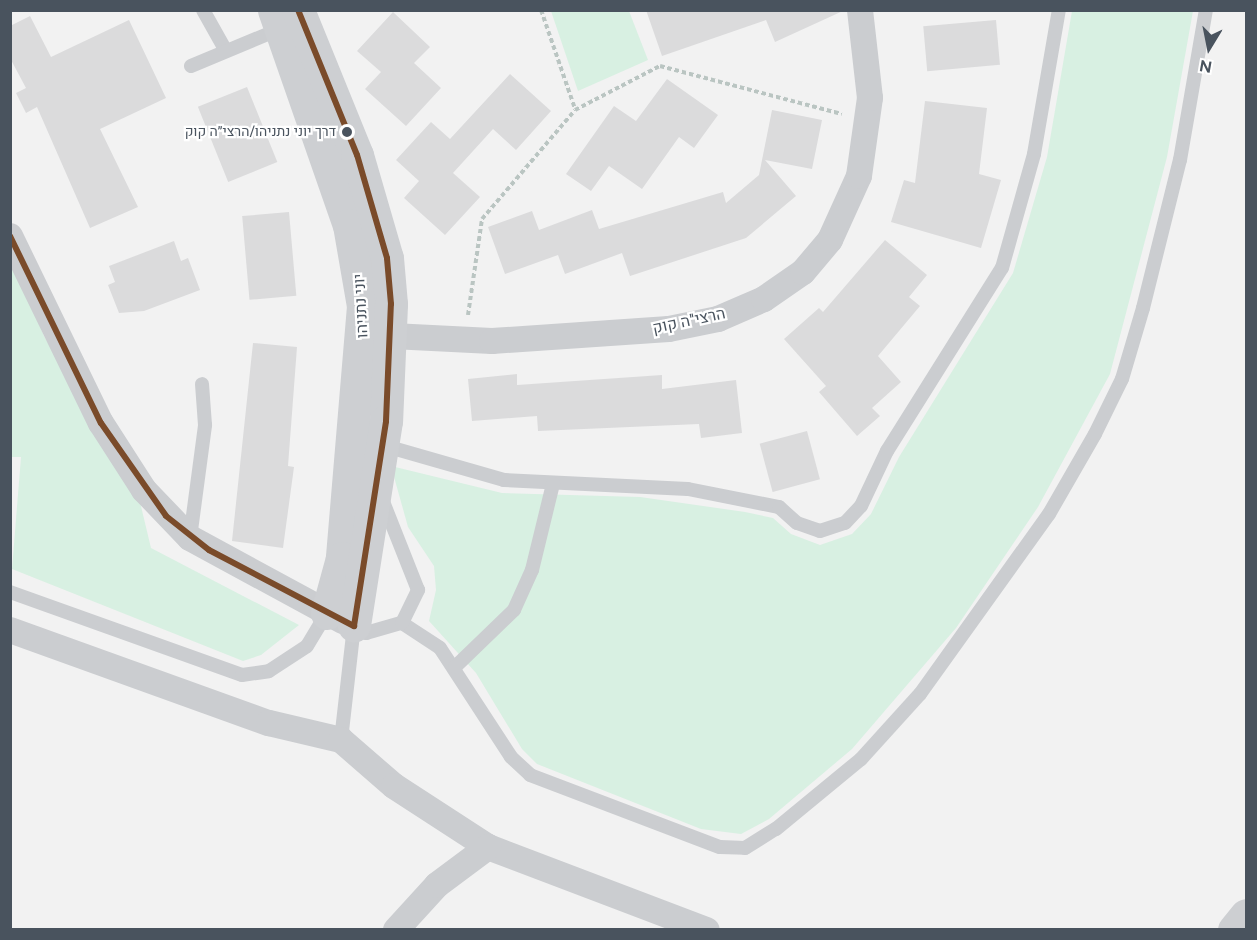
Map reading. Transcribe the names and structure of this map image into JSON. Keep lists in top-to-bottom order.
{
  "streets": {
    "street": ["יוני נתניהו", "הרצי\"ה קוק"]
  },
  "crossings": [
    ["יוני נתניהו", "הרצי\"ה קוק"]
  ],
  "places": ["דרך יוני נתניהו/הרצי״ה קוק"],
  "north": "bottom"
}
